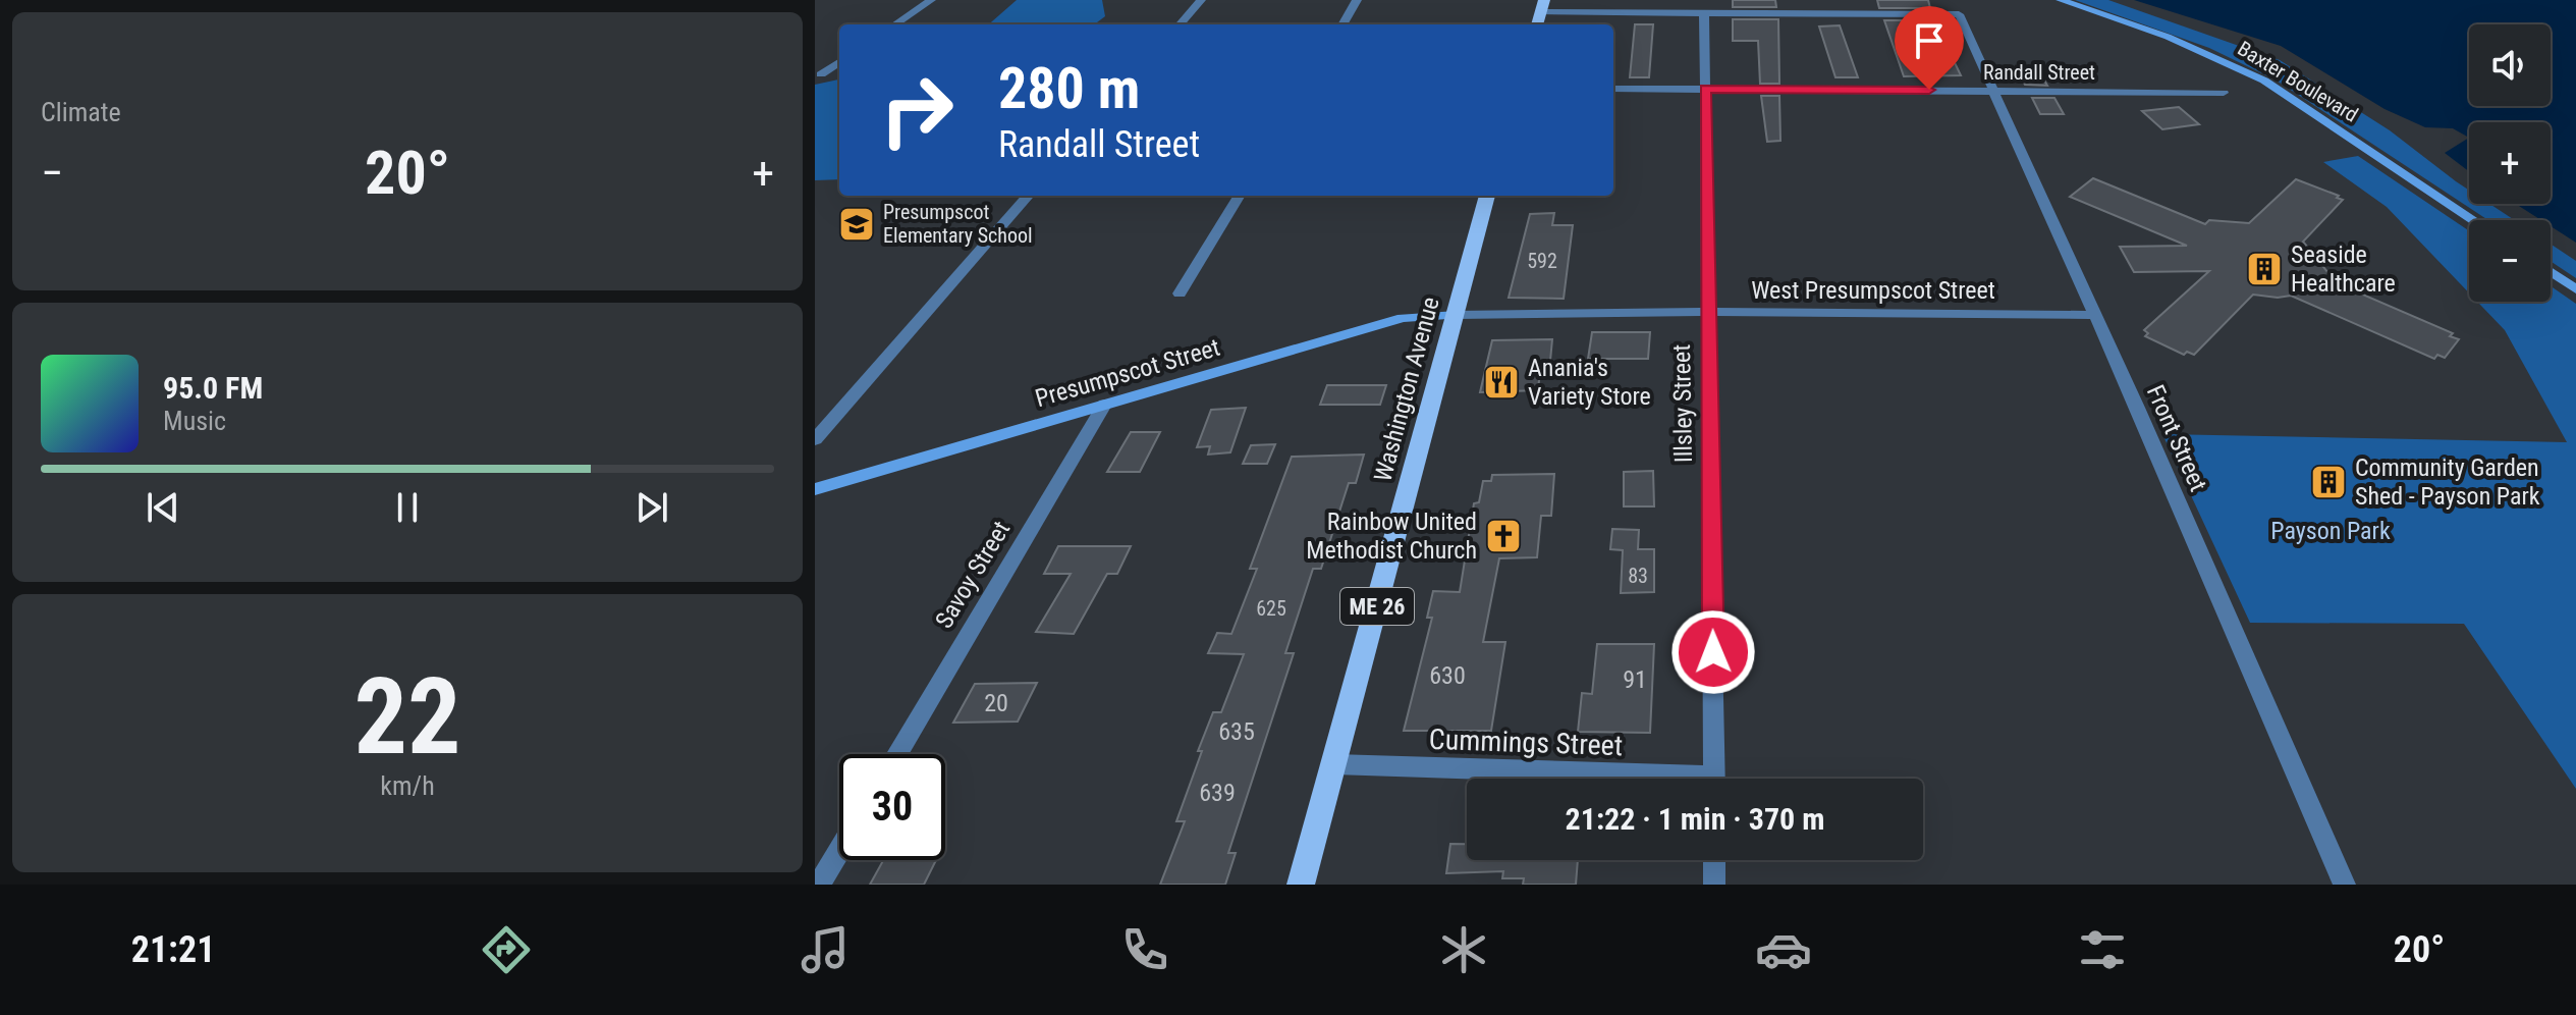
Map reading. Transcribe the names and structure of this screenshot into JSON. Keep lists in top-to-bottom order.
{
  "streets": {
    "main road": ["Washington Avenue", "ME 26"],
    "street": [
      "Randall Street",
      "Baxter Boulevard",
      "West Presumpscot Street",
      "Presumpscot Street",
      "Illsley Street",
      "Front Street",
      "Savoy Street",
      "Cummings Street"
    ]
  },
  "crossings": [
    ["Randall Street", "Illsley Street"],
    ["Randall Street", "Front Street"],
    ["West Presumpscot Street", "Presumpscot Street"],
    ["West Presumpscot Street", "Washington Avenue"],
    ["West Presumpscot Street", "Illsley Street"],
    ["West Presumpscot Street", "Front Street"],
    ["Presumpscot Street", "Washington Avenue"],
    ["Presumpscot Street", "Savoy Street"],
    ["Washington Avenue", "Cummings Street"],
    ["Illsley Street", "Front Street"]
  ],
  "parks": ["Payson Park"],
  "places": {
    "school or university": ["Presumpscot Elementary School"],
    "building": ["Seaside Healthcare", "Community Garden Shed - Payson Park"],
    "restaurant": ["Anania's Variety Store"],
    "church": ["Rainbow United Methodist Church"]
  },
  "house_numbers": [
    "592",
    "83",
    "625",
    "630",
    "91",
    "20",
    "635",
    "639"
  ],
  "page": {
    "tile": [
      "Climate",
      ["22", "km/h"]
    ],
    "map_buttons": ["+", "−"],
    "turn": ["280 m", "Randall Street"],
    "heat": ["−", "20°", "+"],
    "song": ["95.0 FM", "Music"],
    "limit": "30",
    "trip": "21:22 · 1 min · 370 m",
    "tabs": ["21:21", "20°"]
  }
}
